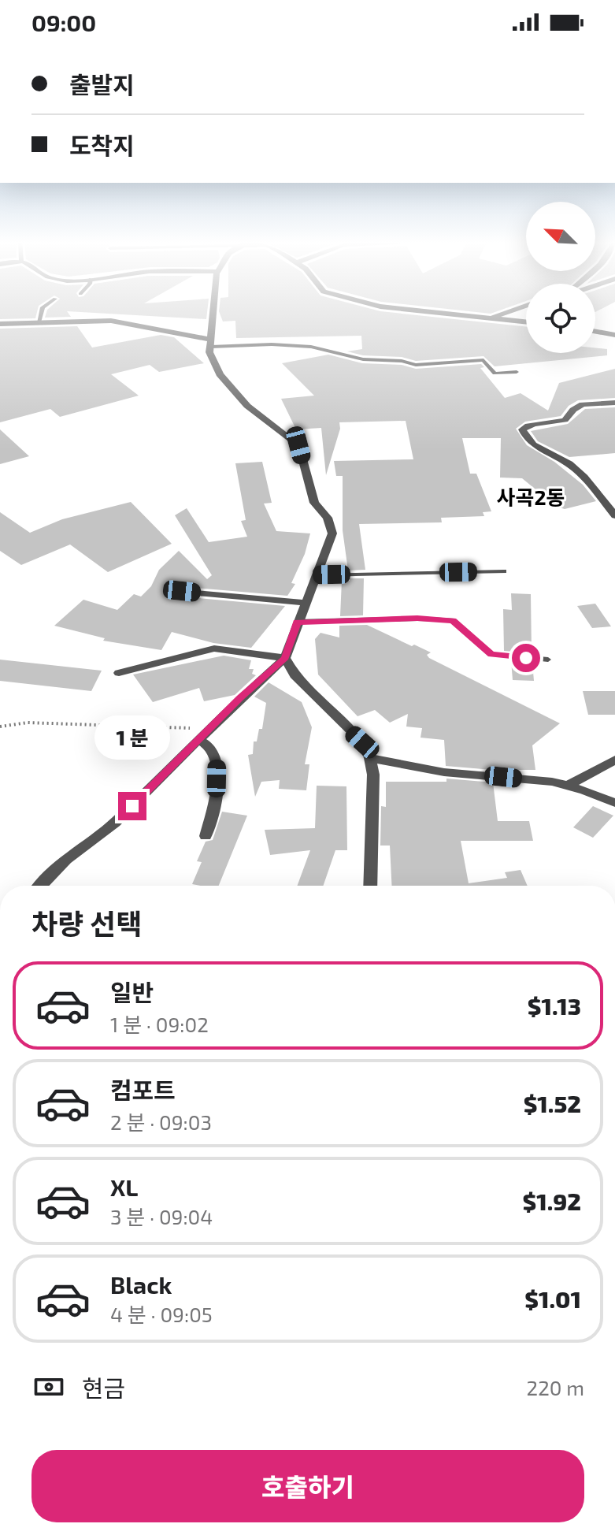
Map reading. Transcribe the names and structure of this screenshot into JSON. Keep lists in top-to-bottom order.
{
  "districts": ["사곡2동"],
  "north": "top left",
  "page": {
    "status": "09:00",
    "banner": ["출발지", "도착지"],
    "bubble": "1 분",
    "heading": "차량 선택",
    "list": [
      {
        "name": "일반",
        "note": "1 분 · 09:02",
        "value": "$1.13"
      },
      {
        "name": "컴포트",
        "note": "2 분 · 09:03",
        "value": "$1.52"
      },
      {
        "name": "XL",
        "note": "3 분 · 09:04",
        "value": "$1.92"
      },
      {
        "name": "Black",
        "note": "4 분 · 09:05",
        "value": "$1.01"
      }
    ],
    "pay": ["현금", "220 m"],
    "buttons": "호출하기"
  }
}
